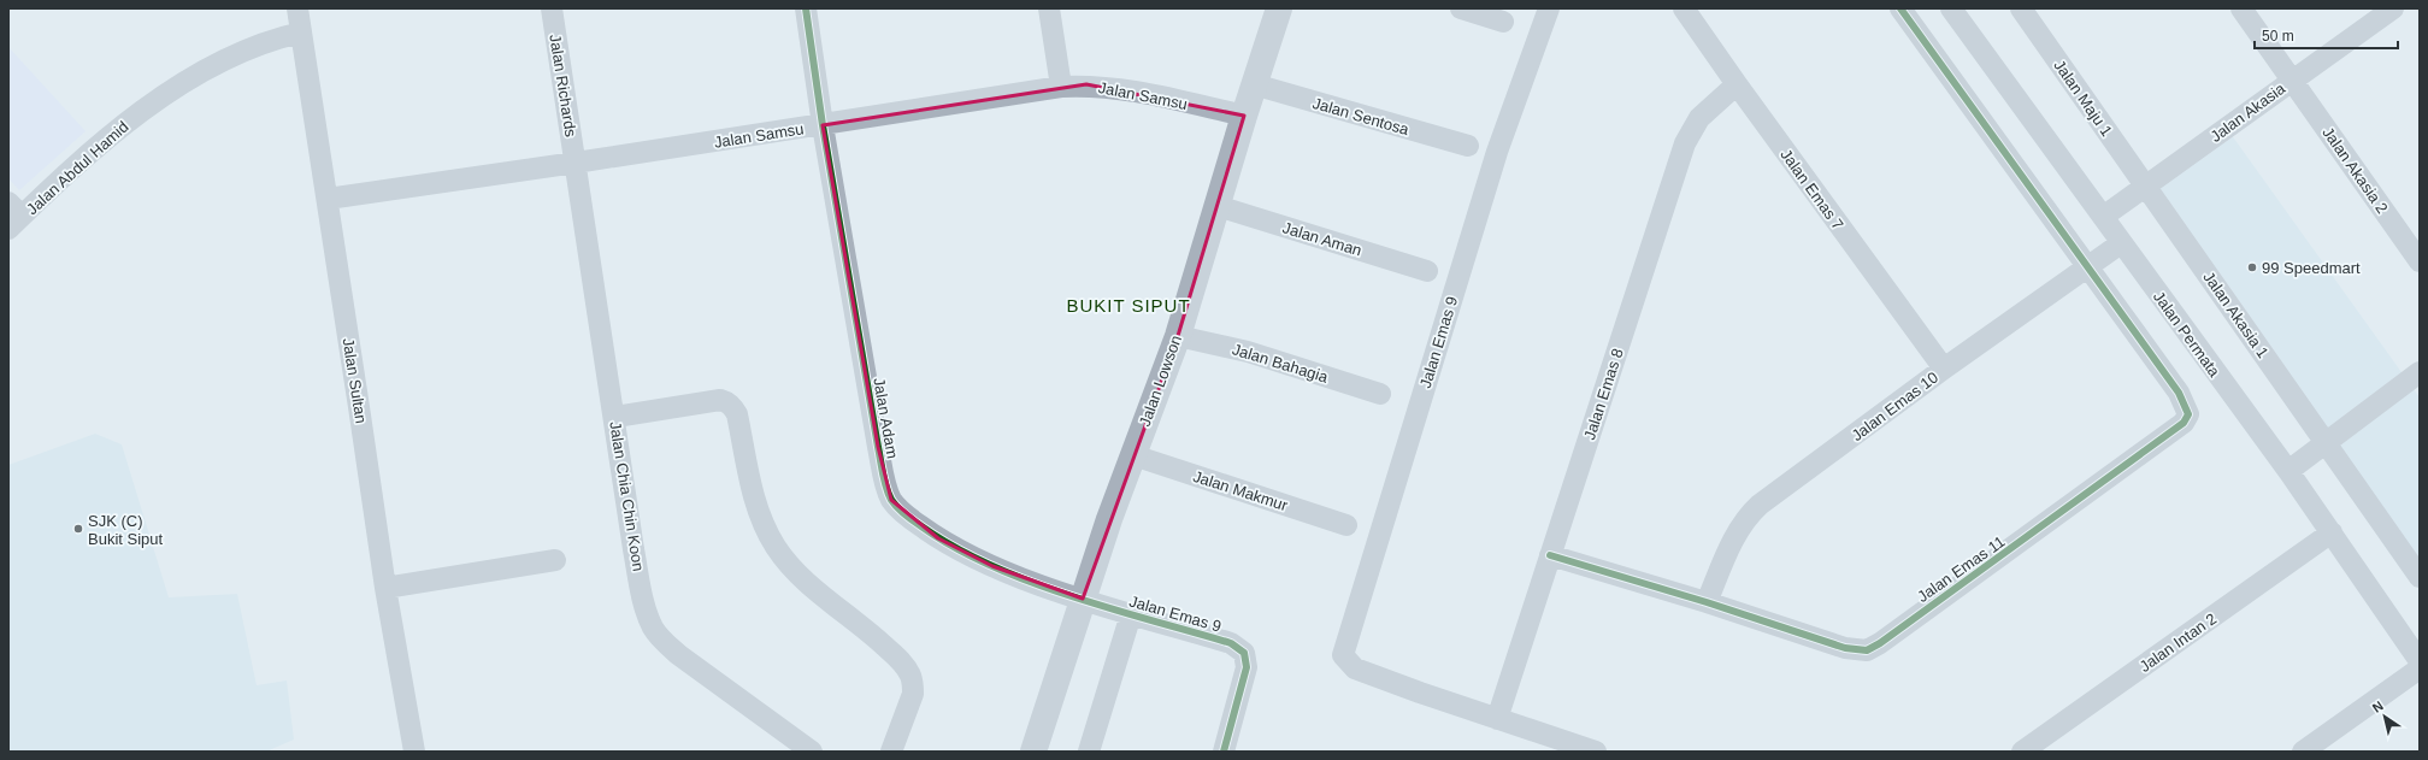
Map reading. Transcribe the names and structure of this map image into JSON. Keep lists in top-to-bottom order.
{
  "streets": {
    "street": [
      "Jalan Richards",
      "Jalan Samsu",
      "Jalan Maju 1",
      "Jalan Akasia",
      "Jalan Sentosa",
      "Jalan Abdul Hamid",
      "Jalan Akasia 2",
      "Jalan Emas 7",
      "Jalan Aman",
      "Jalan Akasia 1",
      "Jalan Permata",
      "Jalan Emas 9",
      "Jalan Bahagia",
      "Jalan Sultan",
      "Jalan Lowson",
      "Jalan Emas 8",
      "Jalan Emas 10",
      "Jalan Adam",
      "Jalan Makmur",
      "Jalan Chia Chin Koon",
      "Jalan Emas 11",
      "Jalan Intan 2"
    ]
  },
  "crossings": [
    ["Jalan Richards", "Jalan Samsu"],
    ["Jalan Richards", "Jalan Chia Chin Koon"],
    ["Jalan Samsu", "Jalan Sultan"],
    ["Jalan Samsu", "Jalan Lowson"],
    ["Jalan Samsu", "Jalan Adam"],
    ["Jalan Samsu", "Jalan Chia Chin Koon"],
    ["Jalan Maju 1", "Jalan Akasia"],
    ["Jalan Maju 1", "Jalan Akasia 1"],
    ["Jalan Akasia", "Jalan Akasia 2"],
    ["Jalan Akasia", "Jalan Akasia 1"],
    ["Jalan Akasia", "Jalan Permata"],
    ["Jalan Sentosa", "Jalan Lowson"],
    ["Jalan Abdul Hamid", "Jalan Sultan"],
    ["Jalan Emas 7", "Jalan Emas 8"],
    ["Jalan Emas 7", "Jalan Emas 10"],
    ["Jalan Aman", "Jalan Lowson"],
    ["Jalan Permata", "Jalan Emas 10"],
    ["Jalan Permata", "Jalan Intan 2"],
    ["Jalan Emas 9", "Jalan Lowson"],
    ["Jalan Emas 9", "Jalan Emas 8"],
    ["Jalan Emas 9", "Jalan Adam"],
    ["Jalan Bahagia", "Jalan Lowson"],
    ["Jalan Lowson", "Jalan Adam"],
    ["Jalan Lowson", "Jalan Makmur"],
    ["Jalan Emas 8", "Jalan Emas 11"],
    ["Jalan Emas 10", "Jalan Emas 11"]
  ],
  "districts": ["BUKIT SIPUT"],
  "places": ["99 Speedmart", "SJK (C) Bukit Siput"],
  "scale_bar": "50 m",
  "north": "top left"
}
